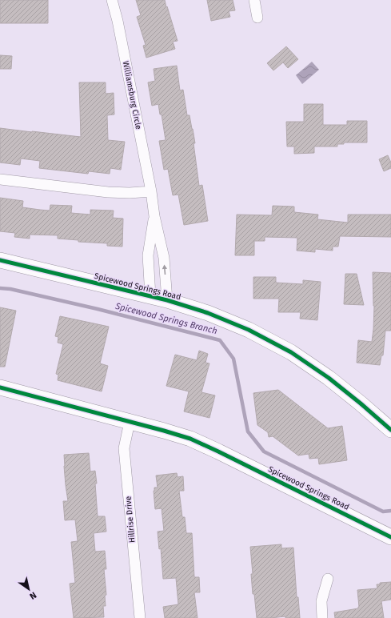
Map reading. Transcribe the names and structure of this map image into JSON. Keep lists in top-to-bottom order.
{
  "streets": {
    "main road": ["Spicewood Springs Road"],
    "street": ["Williamsburg Circle", "Hillrise Drive"]
  },
  "crossings": [
    ["Williamsburg Circle", "Spicewood Springs Road"],
    ["Spicewood Springs Road", "Hillrise Drive"]
  ],
  "water": ["Spicewood Springs Branch"],
  "north": "bottom right"
}
